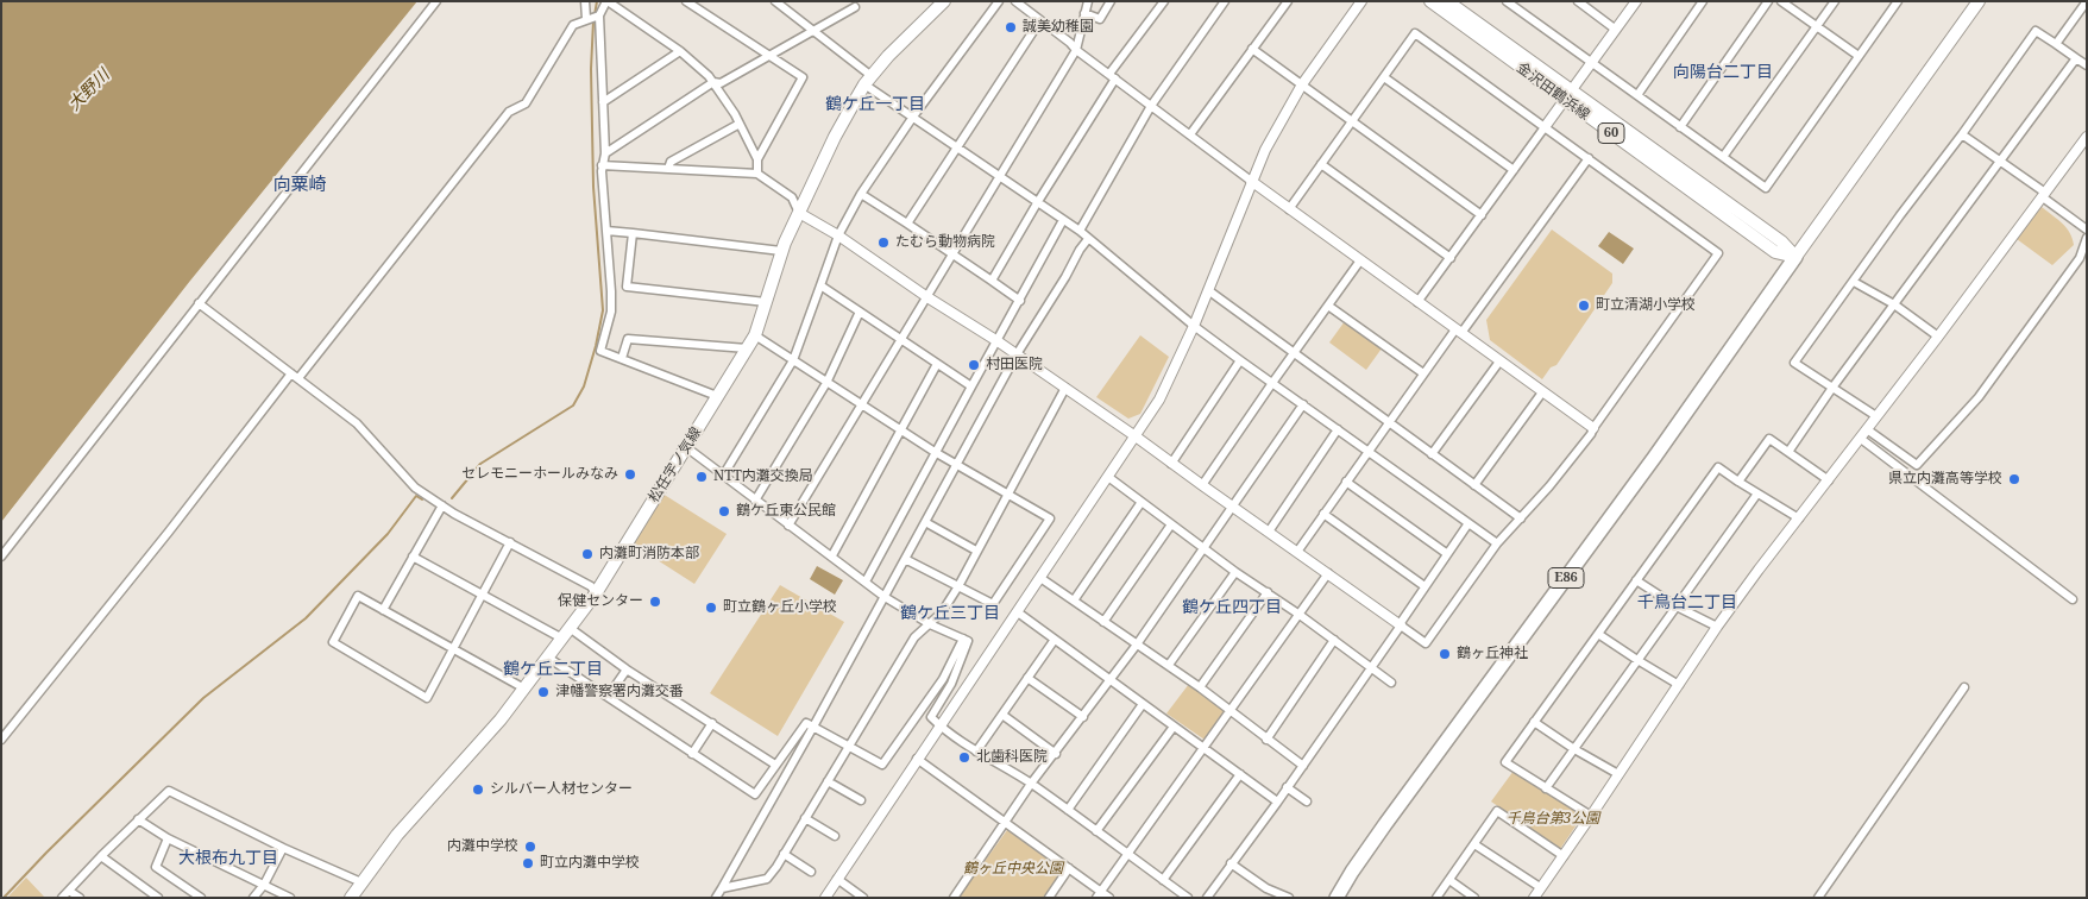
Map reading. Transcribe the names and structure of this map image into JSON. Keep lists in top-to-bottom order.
{
  "streets": {
    "highway": ["E86"],
    "main road": ["金沢田鶴浜線", "60", "松任宇ノ気線"]
  },
  "crossings": [
    ["金沢田鶴浜線", "E86"]
  ],
  "districts": [
    "向陽台二丁目",
    "鶴ケ丘一丁目",
    "向粟崎",
    "千鳥台二丁目",
    "鶴ケ丘四丁目",
    "鶴ケ丘三丁目",
    "鶴ケ丘二丁目",
    "大根布九丁目"
  ],
  "water": ["大野川"],
  "parks": ["千鳥台第3公園", "鶴ヶ丘中央公園"],
  "places": [
    "誠美幼稚園",
    "たむら動物病院",
    "町立清湖小学校",
    "村田医院",
    "セレモニーホールみなみ",
    "NTT内灘交換局",
    "県立内灘高等学校",
    "鶴ケ丘東公民館",
    "内灘町消防本部",
    "保健センター",
    "町立鶴ヶ丘小学校",
    "鶴ヶ丘神社",
    "津幡警察署内灘交番",
    "北歯科医院",
    "シルバー人材センター",
    "内灘中学校",
    "町立内灘中学校"
  ]
}
